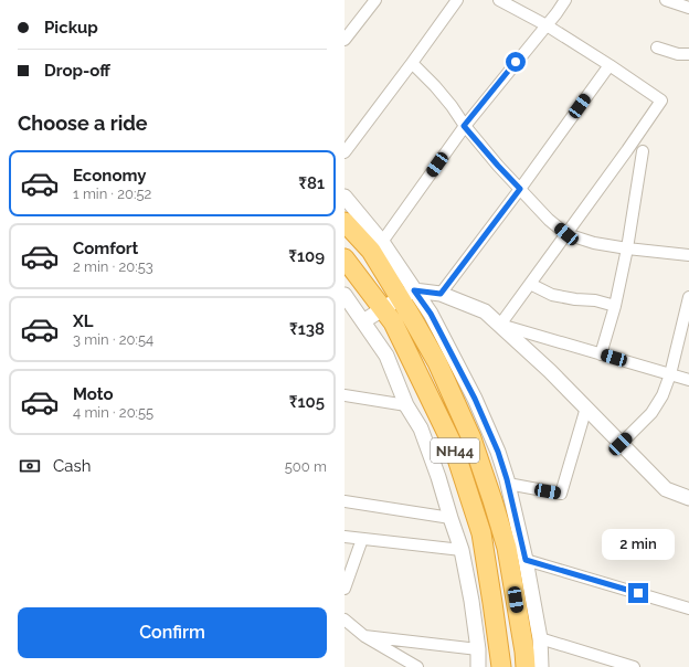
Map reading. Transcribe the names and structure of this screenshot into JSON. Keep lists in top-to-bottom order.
{
  "streets": {
    "highway": ["NH44"]
  },
  "page": {
    "banner": ["Pickup", "Drop-off"],
    "heading": "Choose a ride",
    "list": [
      {
        "name": "Economy",
        "note": "1 min · 20:52",
        "value": "₹81"
      },
      {
        "name": "Comfort",
        "note": "2 min · 20:53",
        "value": "₹109"
      },
      {
        "name": "XL",
        "note": "3 min · 20:54",
        "value": "₹138"
      },
      {
        "name": "Moto",
        "note": "4 min · 20:55",
        "value": "₹105"
      }
    ],
    "pay": ["Cash", "500 m"],
    "bubble": "2 min",
    "buttons": "Confirm"
  }
}
